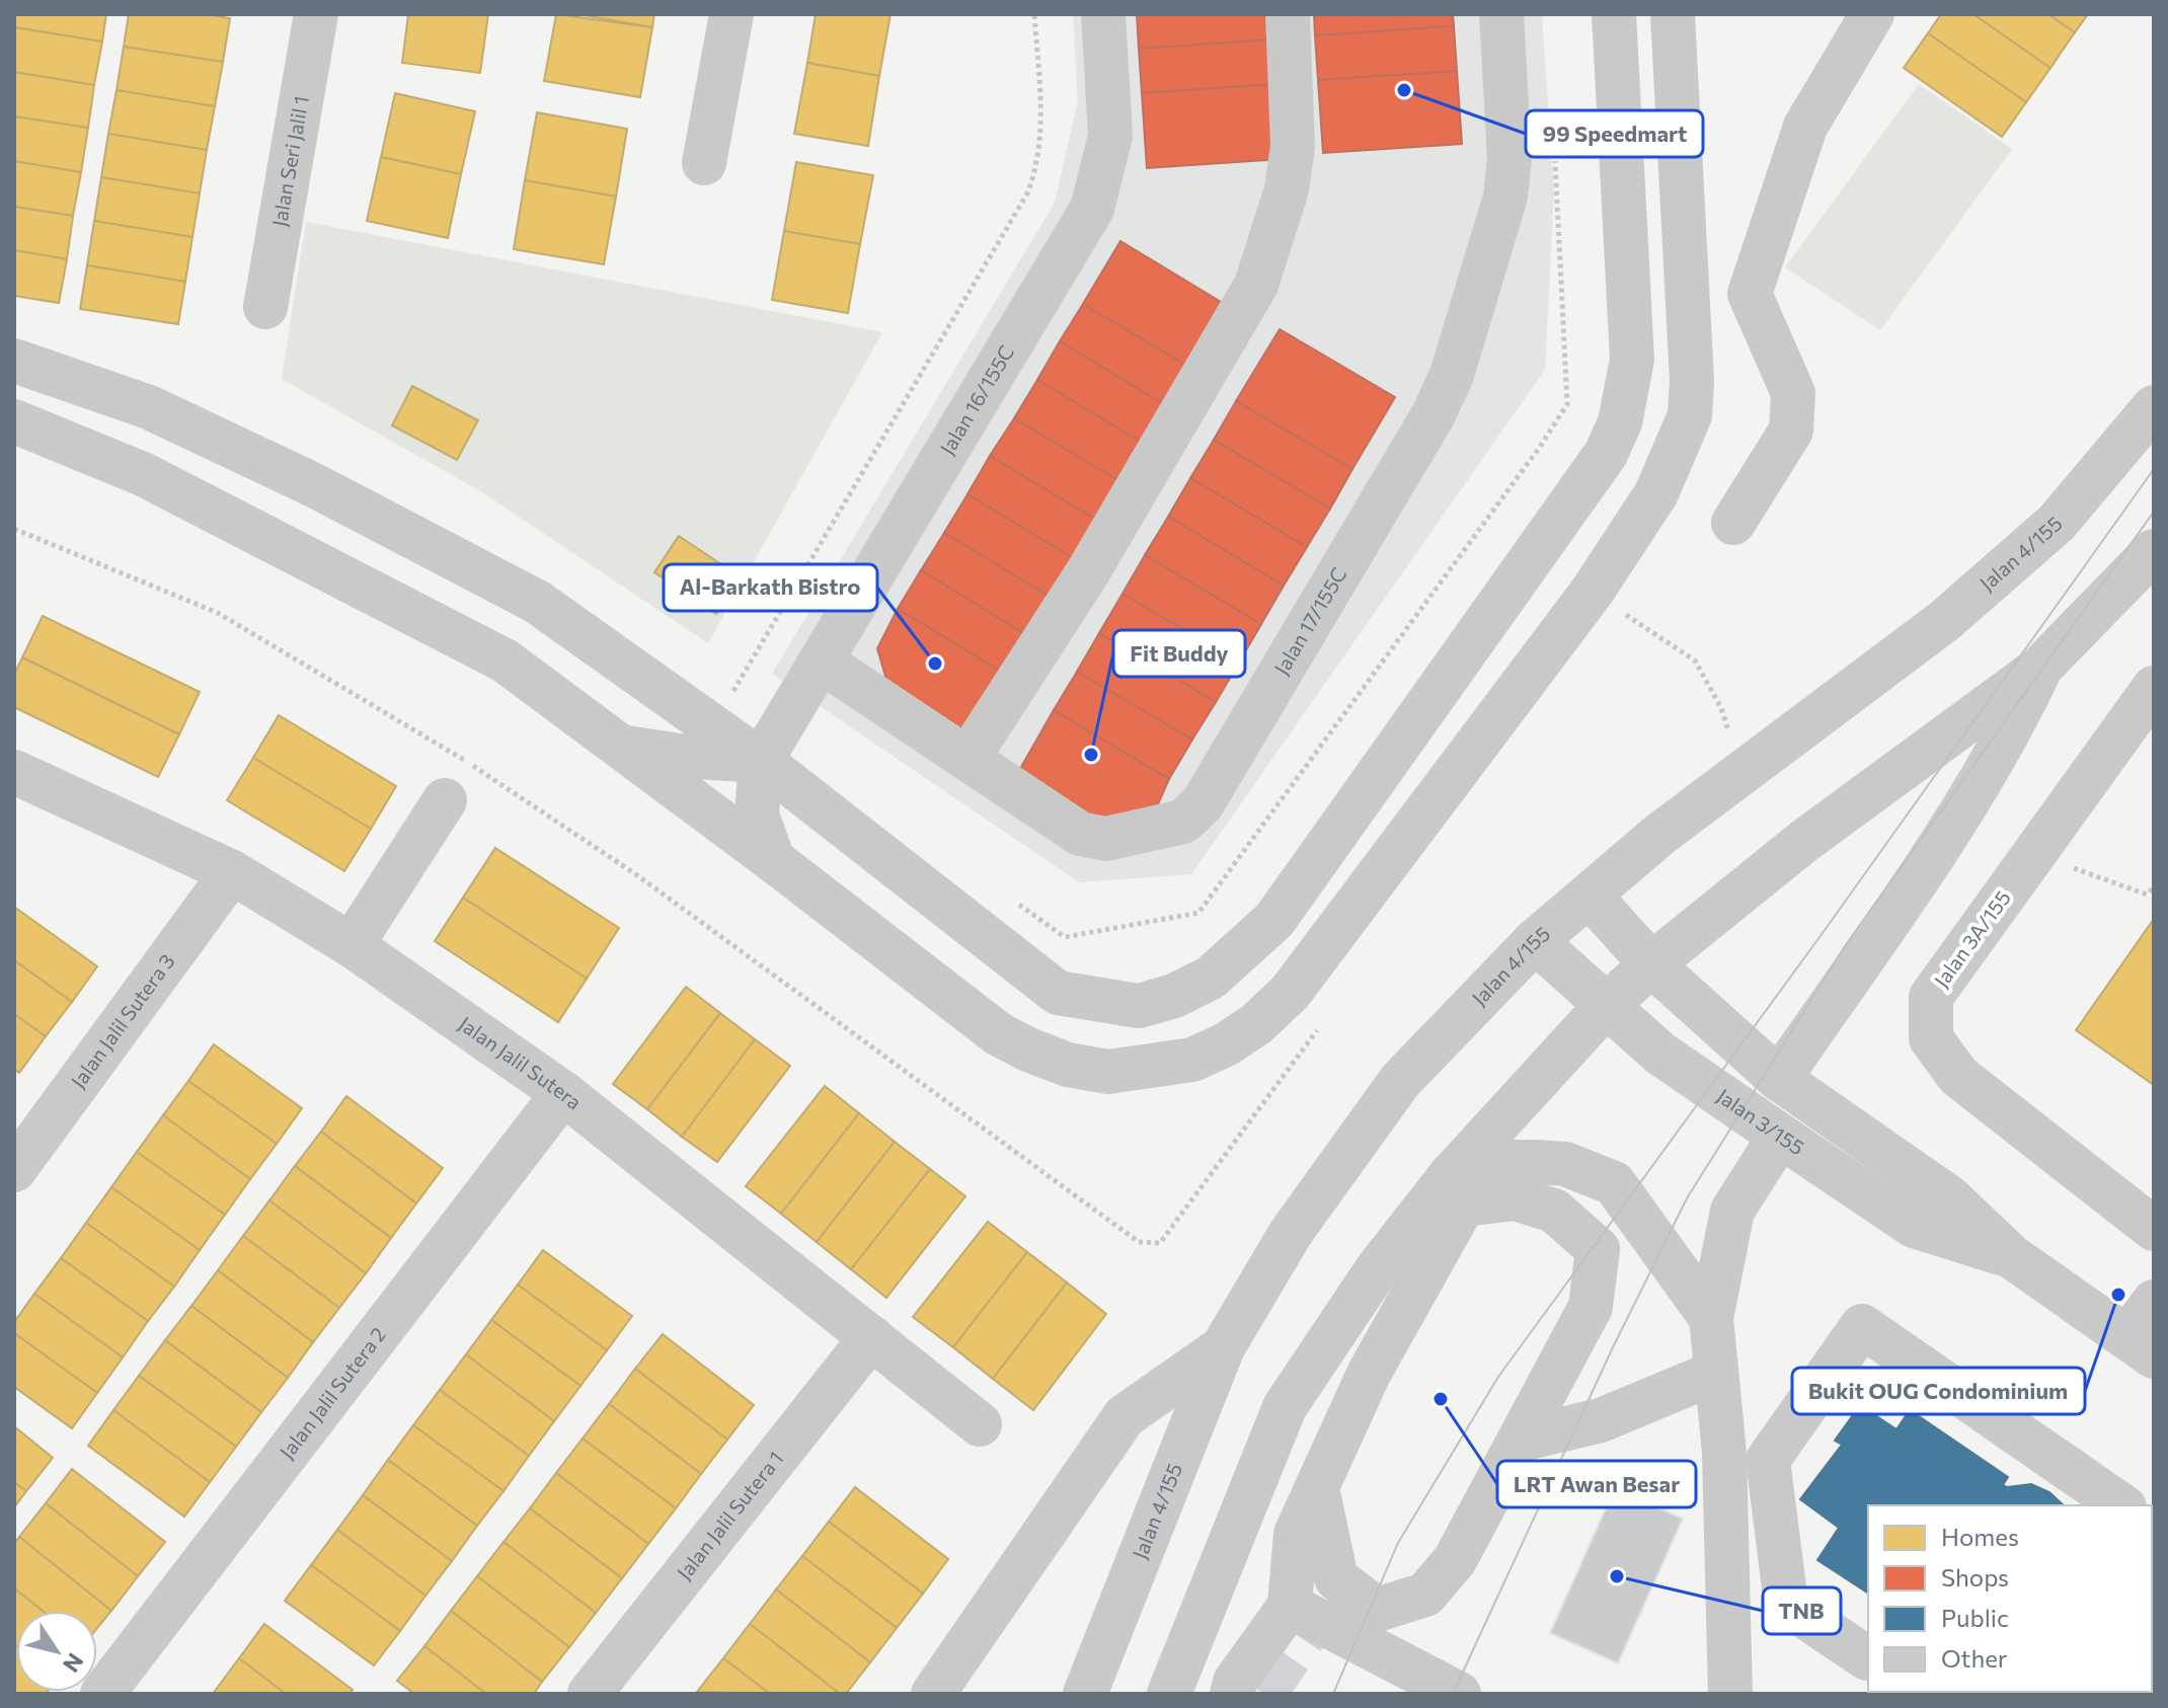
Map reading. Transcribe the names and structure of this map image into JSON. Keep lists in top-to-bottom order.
{
  "streets": {
    "street": [
      "Jalan Seri Jalil 1",
      "Jalan 16/155C",
      "Jalan 4/155",
      "Jalan 17/155C",
      "Jalan 3A/155",
      "Jalan Jalil Sutera 3",
      "Jalan Jalil Sutera",
      "Jalan 3/155",
      "Jalan Jalil Sutera 2",
      "Jalan Jalil Sutera 1"
    ]
  },
  "crossings": [
    ["Jalan 16/155C", "Jalan 17/155C"],
    ["Jalan 4/155", "Jalan 3/155"],
    ["Jalan Jalil Sutera 3", "Jalan Jalil Sutera"],
    ["Jalan Jalil Sutera", "Jalan Jalil Sutera 2"],
    ["Jalan Jalil Sutera", "Jalan Jalil Sutera 1"]
  ],
  "places": [
    "99 Speedmart",
    "Al-Barkath Bistro",
    "Fit Buddy",
    "Bukit OUG Condominium",
    "LRT Awan Besar",
    "TNB"
  ],
  "legend": [
    "Homes",
    "Shops",
    "Public",
    "Other"
  ],
  "north": "bottom right"
}
